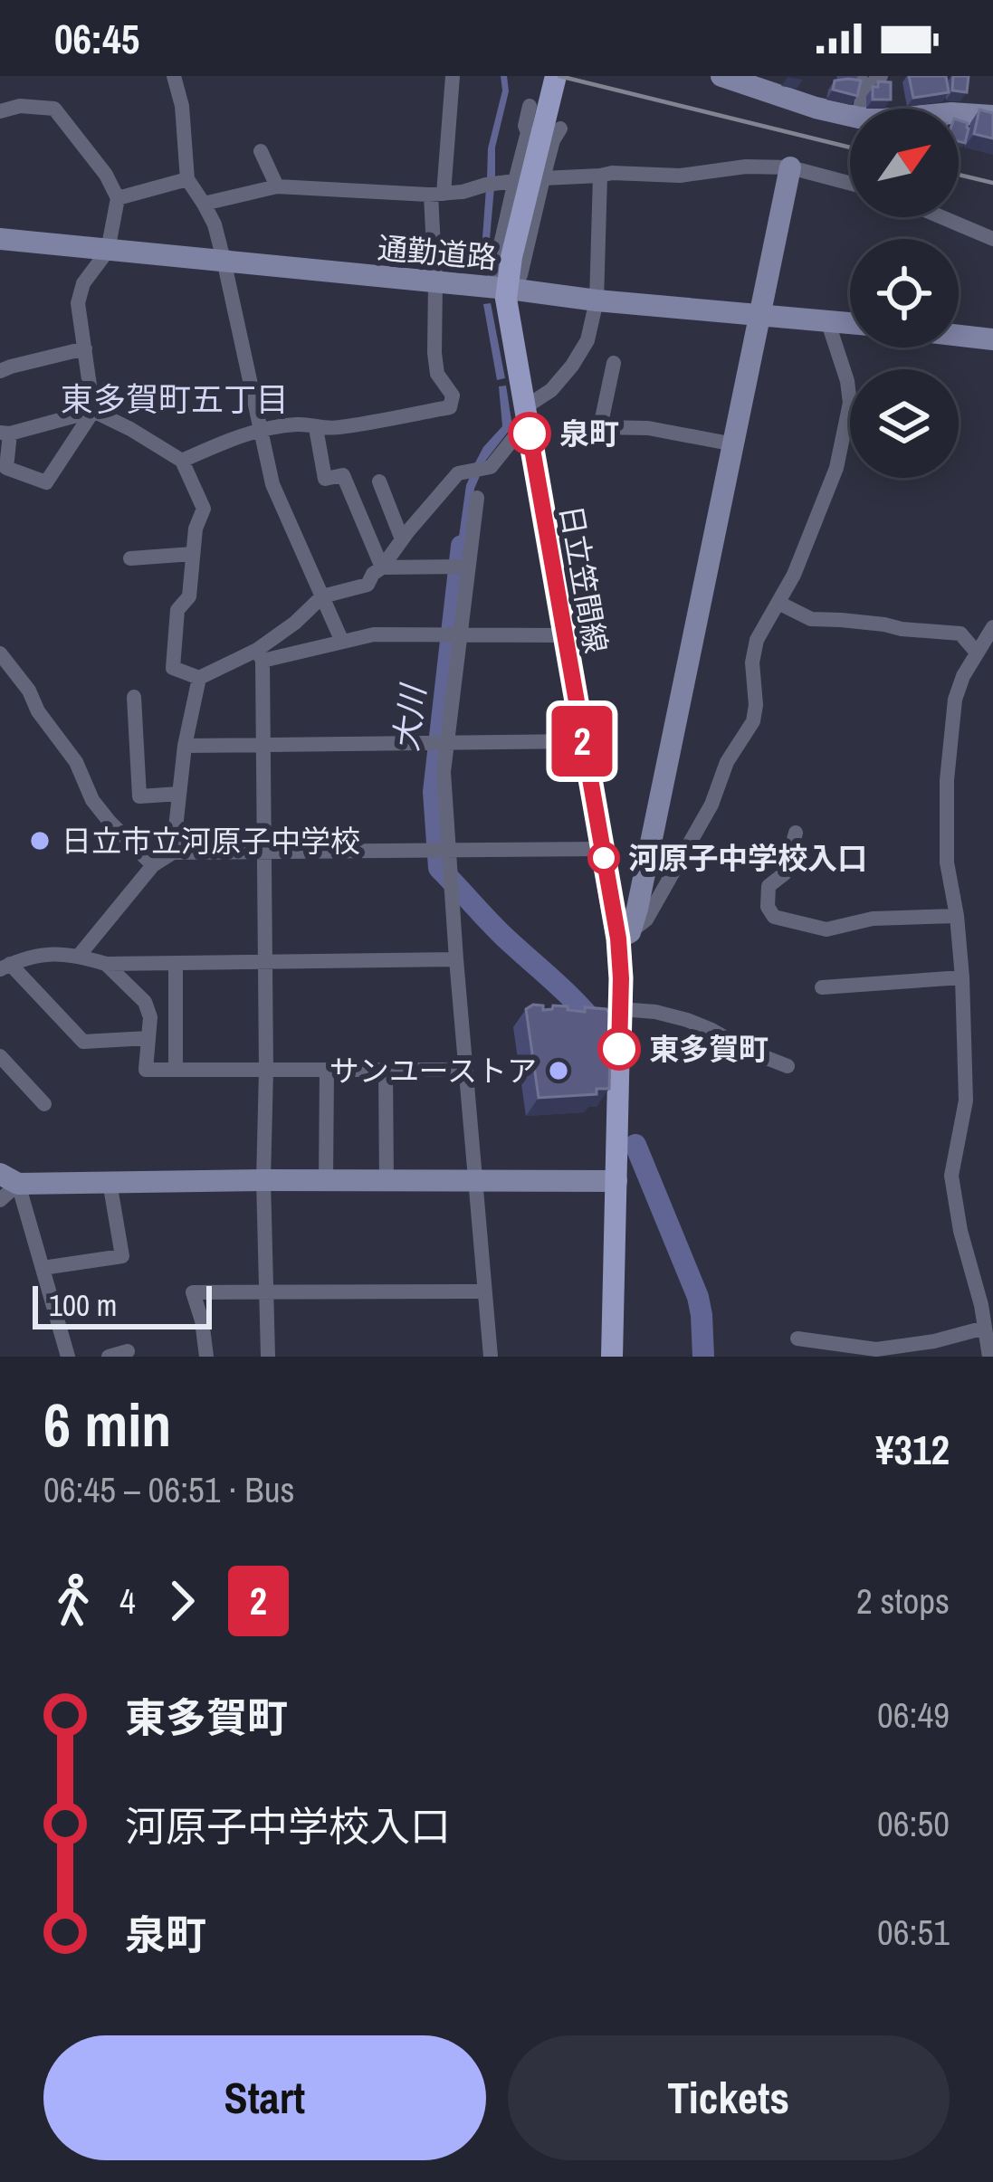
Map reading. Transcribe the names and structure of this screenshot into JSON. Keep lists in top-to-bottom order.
{
  "streets": {
    "main road": ["日立笠間線"],
    "street": ["通勤道路"]
  },
  "crossings": [
    ["通勤道路", "日立笠間線"]
  ],
  "districts": ["東多賀町五丁目"],
  "water": ["大川"],
  "places": [
    "泉町",
    "日立市立河原子中学校",
    "河原子中学校入口",
    "東多賀町",
    "サンユーストア"
  ],
  "lines": ["bus line 2"],
  "scale_bar": "100 m",
  "north": "top right",
  "page": {
    "status": "06:45",
    "on_map": "2",
    "scale": "100 m",
    "heading": ["6 min", "06:45 – 06:51 · Bus", "¥312"],
    "legs": ["4", "2", "2 stops"],
    "list": [
      {
        "name": "東多賀町",
        "value": "06:49"
      },
      {
        "name": "河原子中学校入口",
        "value": "06:50"
      },
      {
        "name": "泉町",
        "value": "06:51"
      }
    ],
    "buttons": ["Start", "Tickets"]
  }
}
